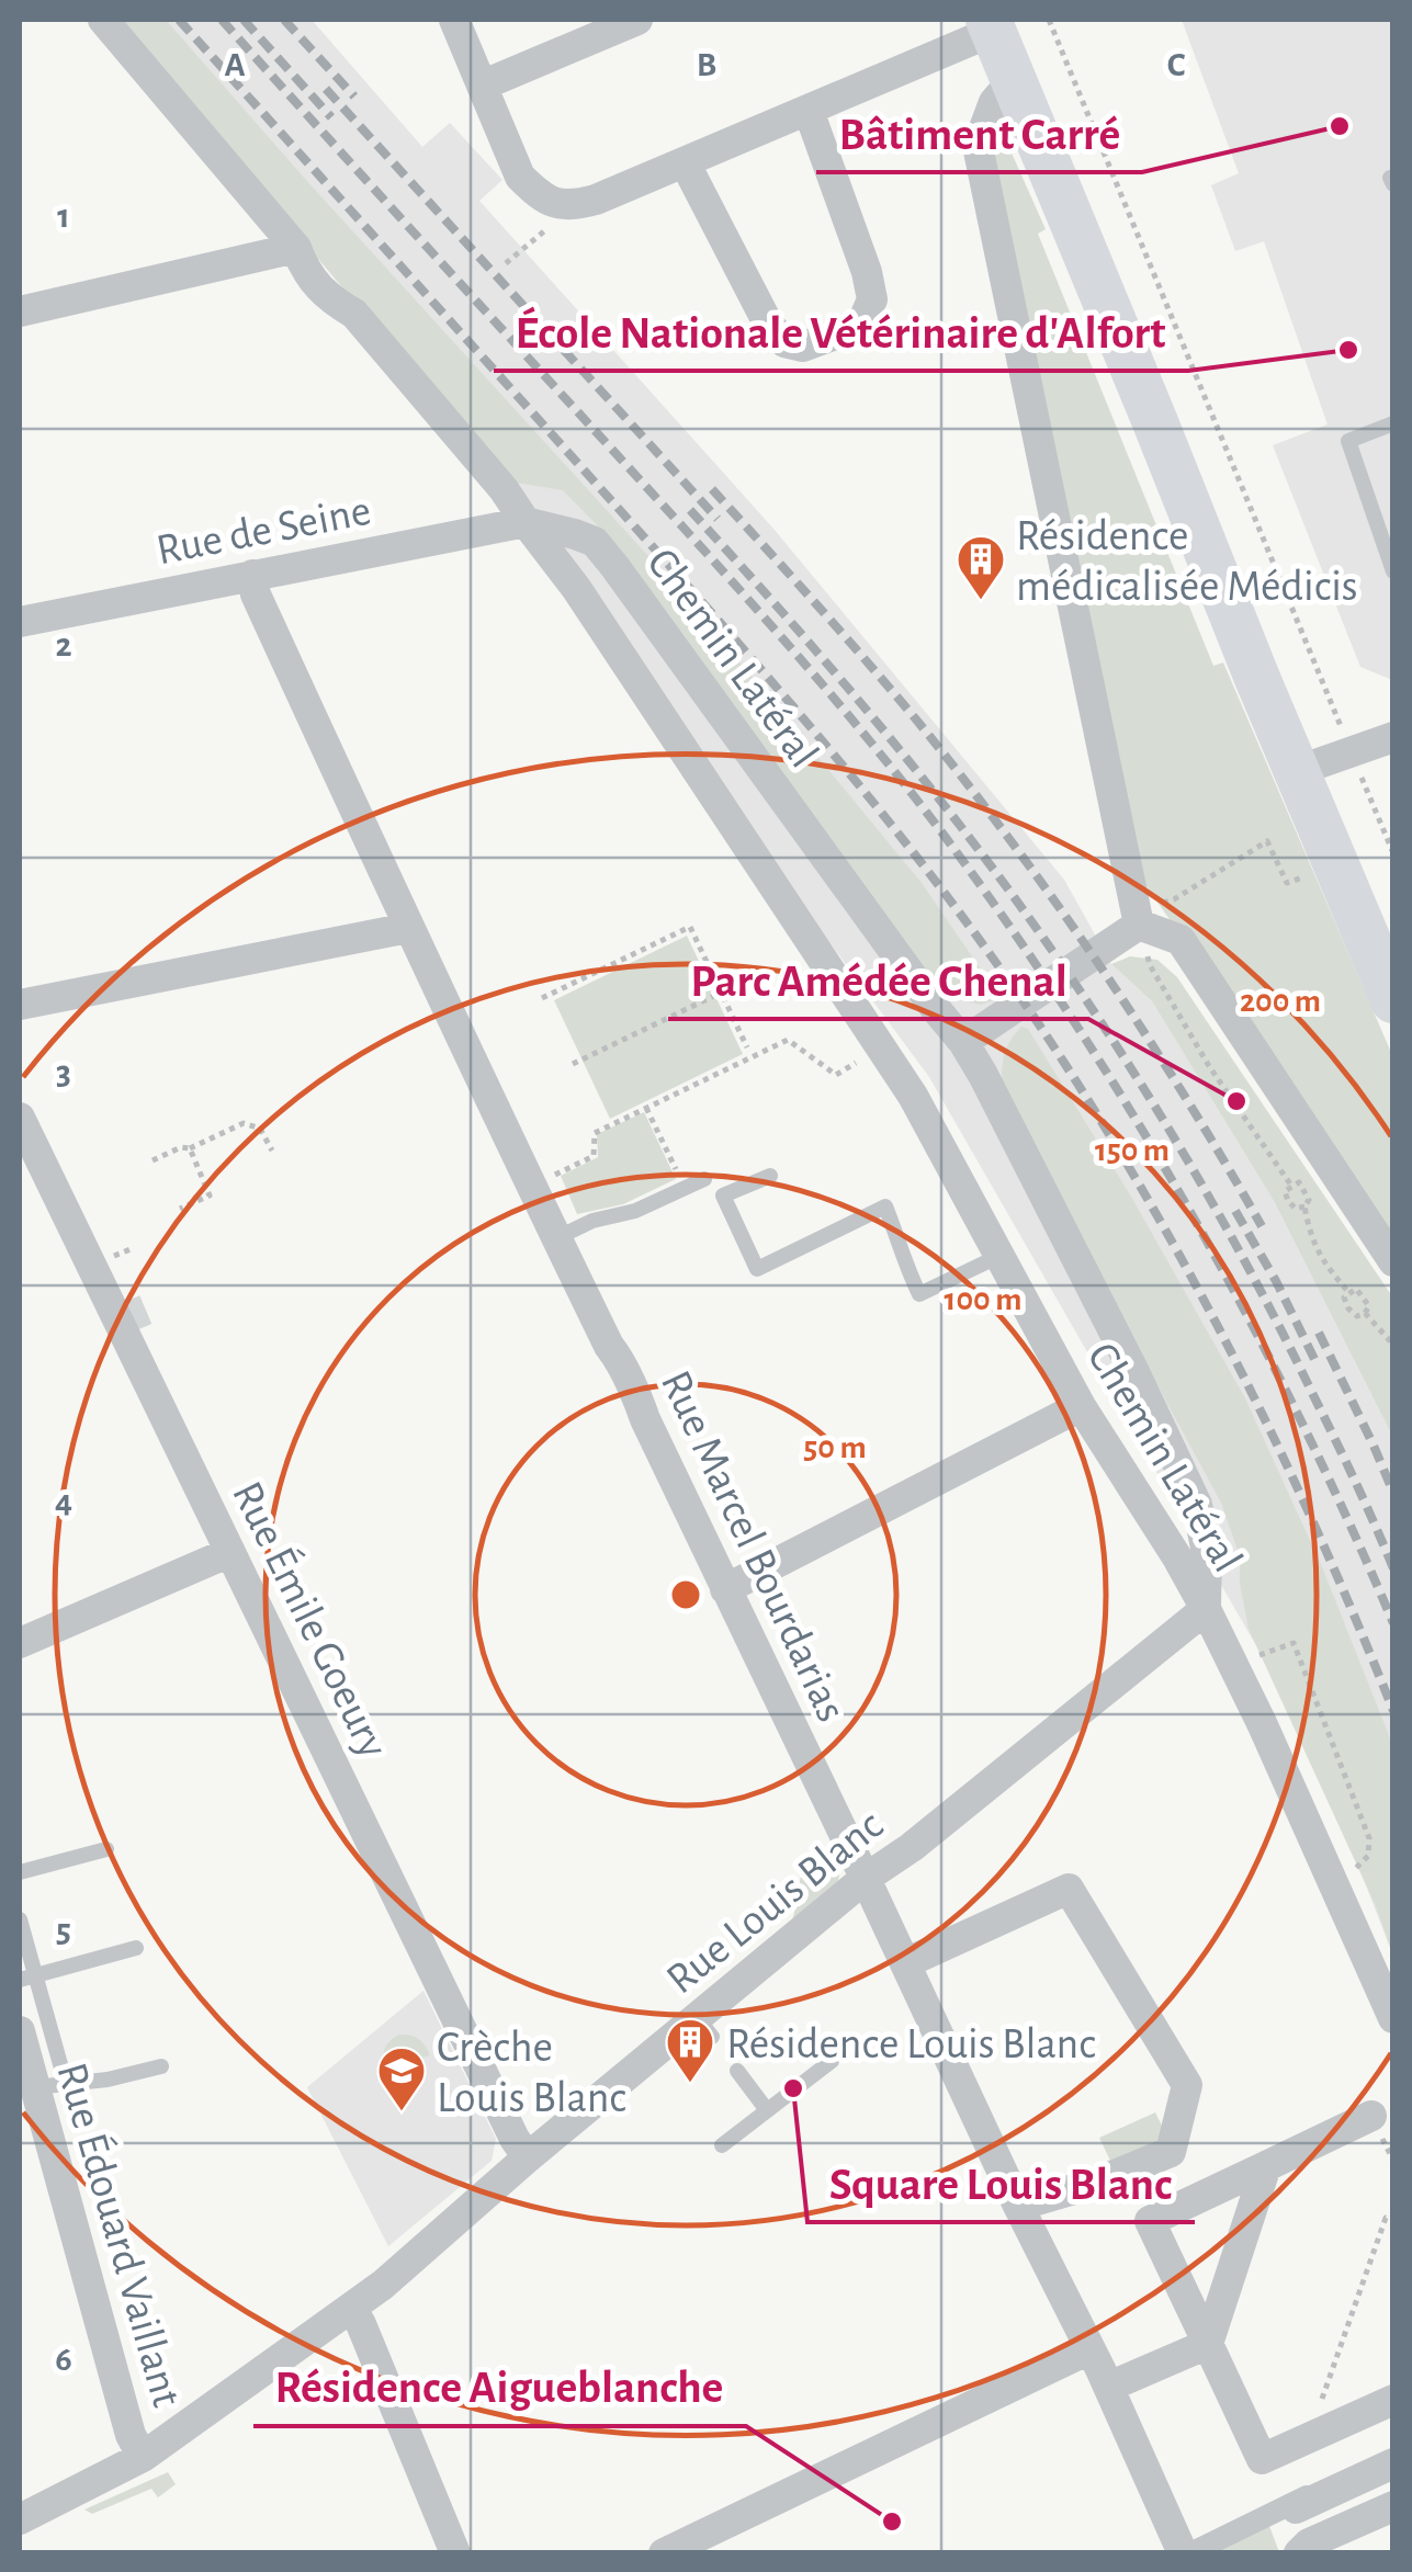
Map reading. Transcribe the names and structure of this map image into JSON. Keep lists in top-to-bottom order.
{
  "streets": {
    "street": [
      "Rue de Seine",
      "Chemin Latéral",
      "Rue Marcel Bourdarias",
      "Rue Émile Goeury",
      "Rue Louis Blanc",
      "Rue Édouard Vaillant"
    ]
  },
  "crossings": [
    ["Rue de Seine", "Chemin Latéral"],
    ["Rue de Seine", "Rue Marcel Bourdarias"],
    ["Chemin Latéral", "Rue Louis Blanc"],
    ["Rue Marcel Bourdarias", "Rue Louis Blanc"],
    ["Rue Émile Goeury", "Rue Louis Blanc"],
    ["Rue Louis Blanc", "Rue Édouard Vaillant"]
  ],
  "places": {
    "other": [
      "Bâtiment Carré",
      "École Nationale Vétérinaire d'Alfort",
      "Parc Amédée Chenal",
      "Square Louis Blanc",
      "Résidence Aigueblanche"
    ],
    "building": ["Résidence médicalisée Médicis", "Résidence Louis Blanc"],
    "school or university": ["Crèche Louis Blanc"]
  },
  "grid": {
    "columns": ["A", "B", "C"],
    "rows": [
      "1",
      "2",
      "3",
      "4",
      "5",
      "6"
    ]
  },
  "rings": [
    "200 m",
    "150 m",
    "100 m",
    "50 m"
  ]
}
